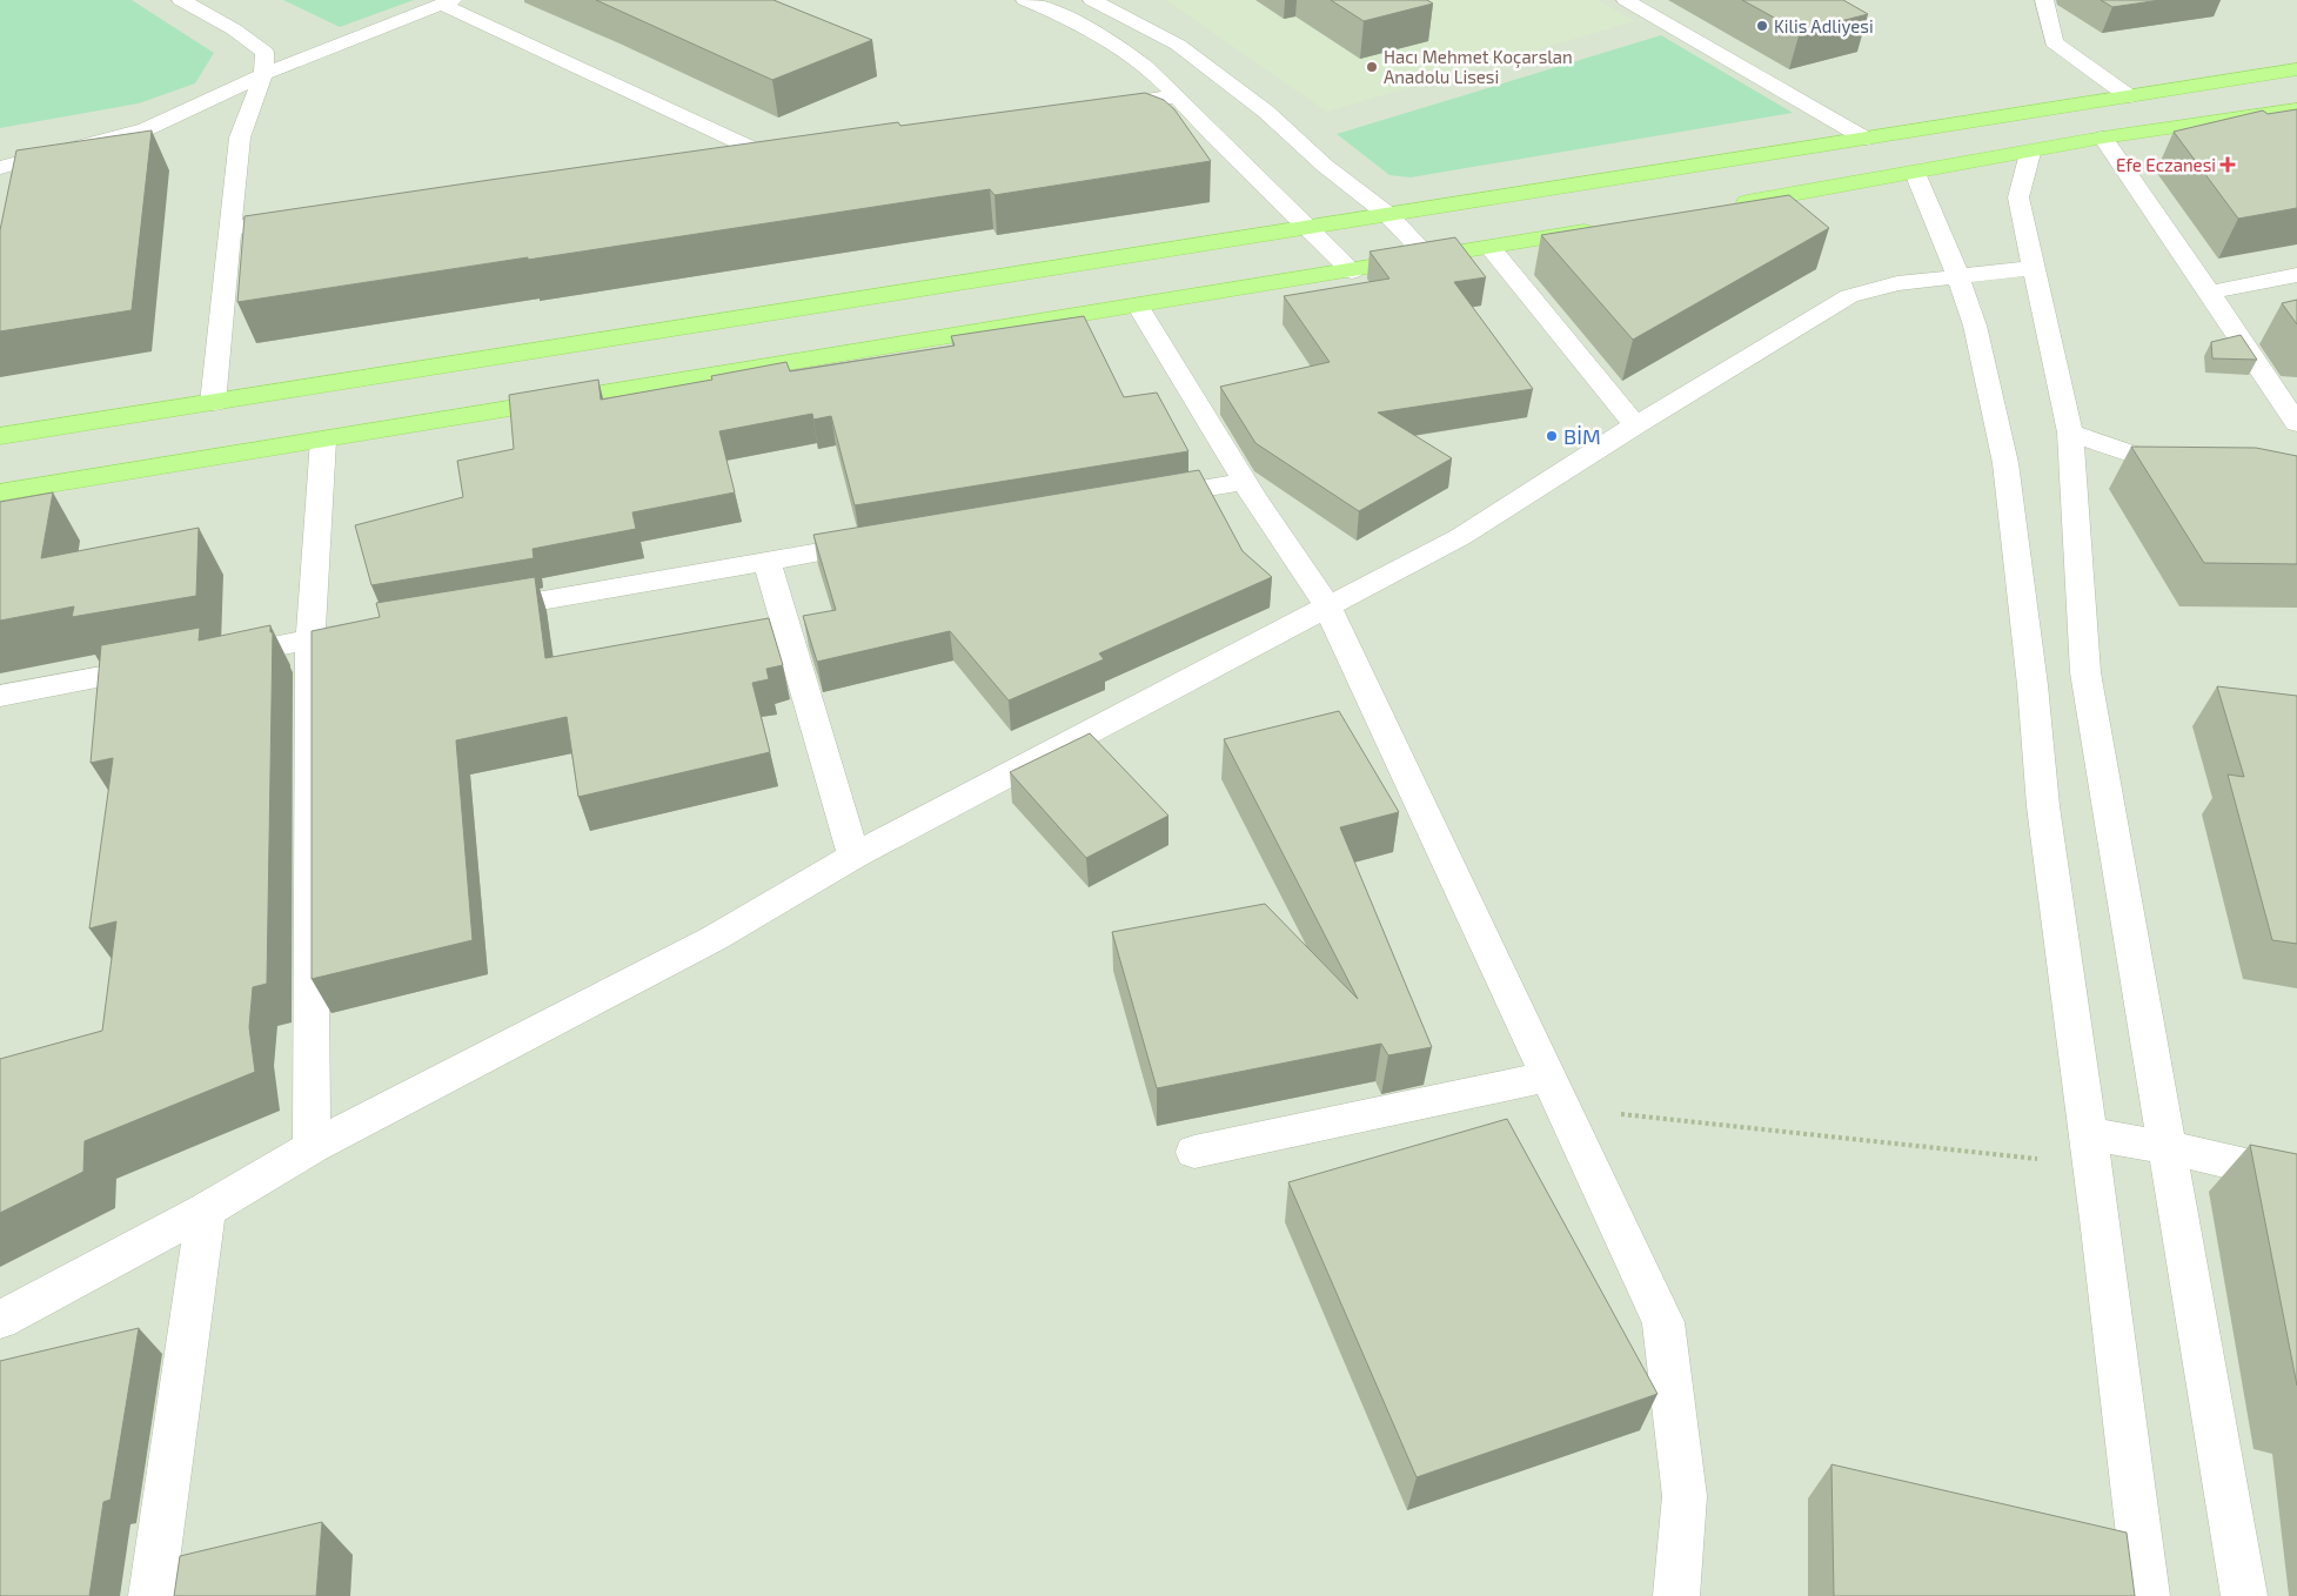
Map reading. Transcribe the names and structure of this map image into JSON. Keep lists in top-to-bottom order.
{
  "places": {
    "other": ["Kilis Adliyesi", "Hacı Mehmet Koçarslan Anadolu Lisesi", "BİM"],
    "health": ["Efe Eczanesi"]
  }
}
